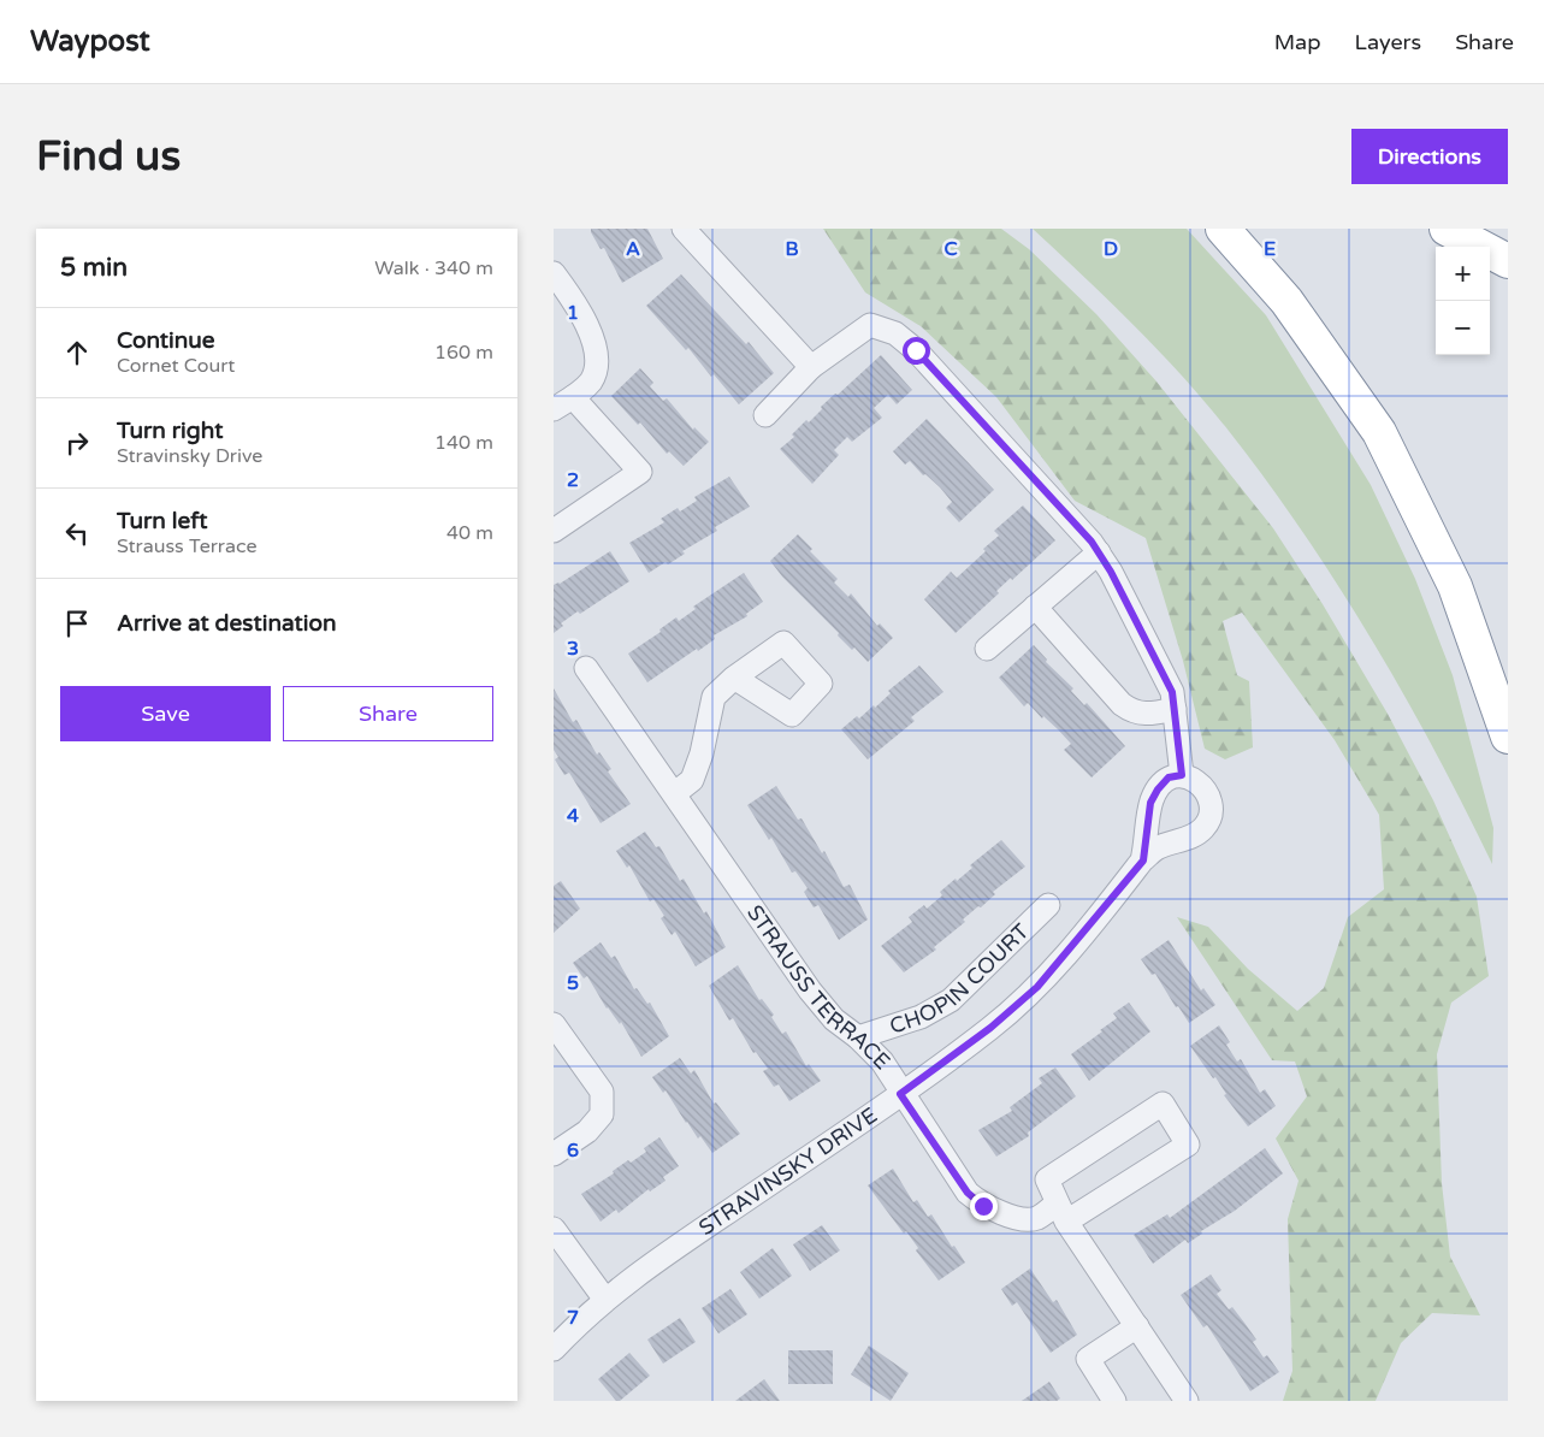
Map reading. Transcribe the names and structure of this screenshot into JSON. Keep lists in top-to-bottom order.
{
  "streets": {
    "street": ["CHOPIN COURT", "STRAUSS TERRACE", "STRAVINSKY DRIVE"]
  },
  "crossings": [
    ["CHOPIN COURT", "STRAUSS TERRACE"],
    ["STRAUSS TERRACE", "STRAVINSKY DRIVE"]
  ],
  "page": {
    "header": "Waypost",
    "nav": ["Map", "Layers", "Share"],
    "buttons": [
      "Directions",
      ["Save", "Share"]
    ],
    "title": "Find us",
    "heading": ["5 min", "Walk · 340 m"],
    "map_buttons": ["+", "−"],
    "list": [
      ["Continue", "Cornet Court", "160 m"],
      ["Turn right", "Stravinsky Drive", "140 m"],
      ["Turn left", "Strauss Terrace", "40 m"],
      "Arrive at destination"
    ]
  },
  "grid": {
    "columns": [
      "A",
      "B",
      "C",
      "D",
      "E"
    ],
    "rows": [
      "1",
      "2",
      "3",
      "4",
      "5",
      "6",
      "7"
    ]
  }
}
